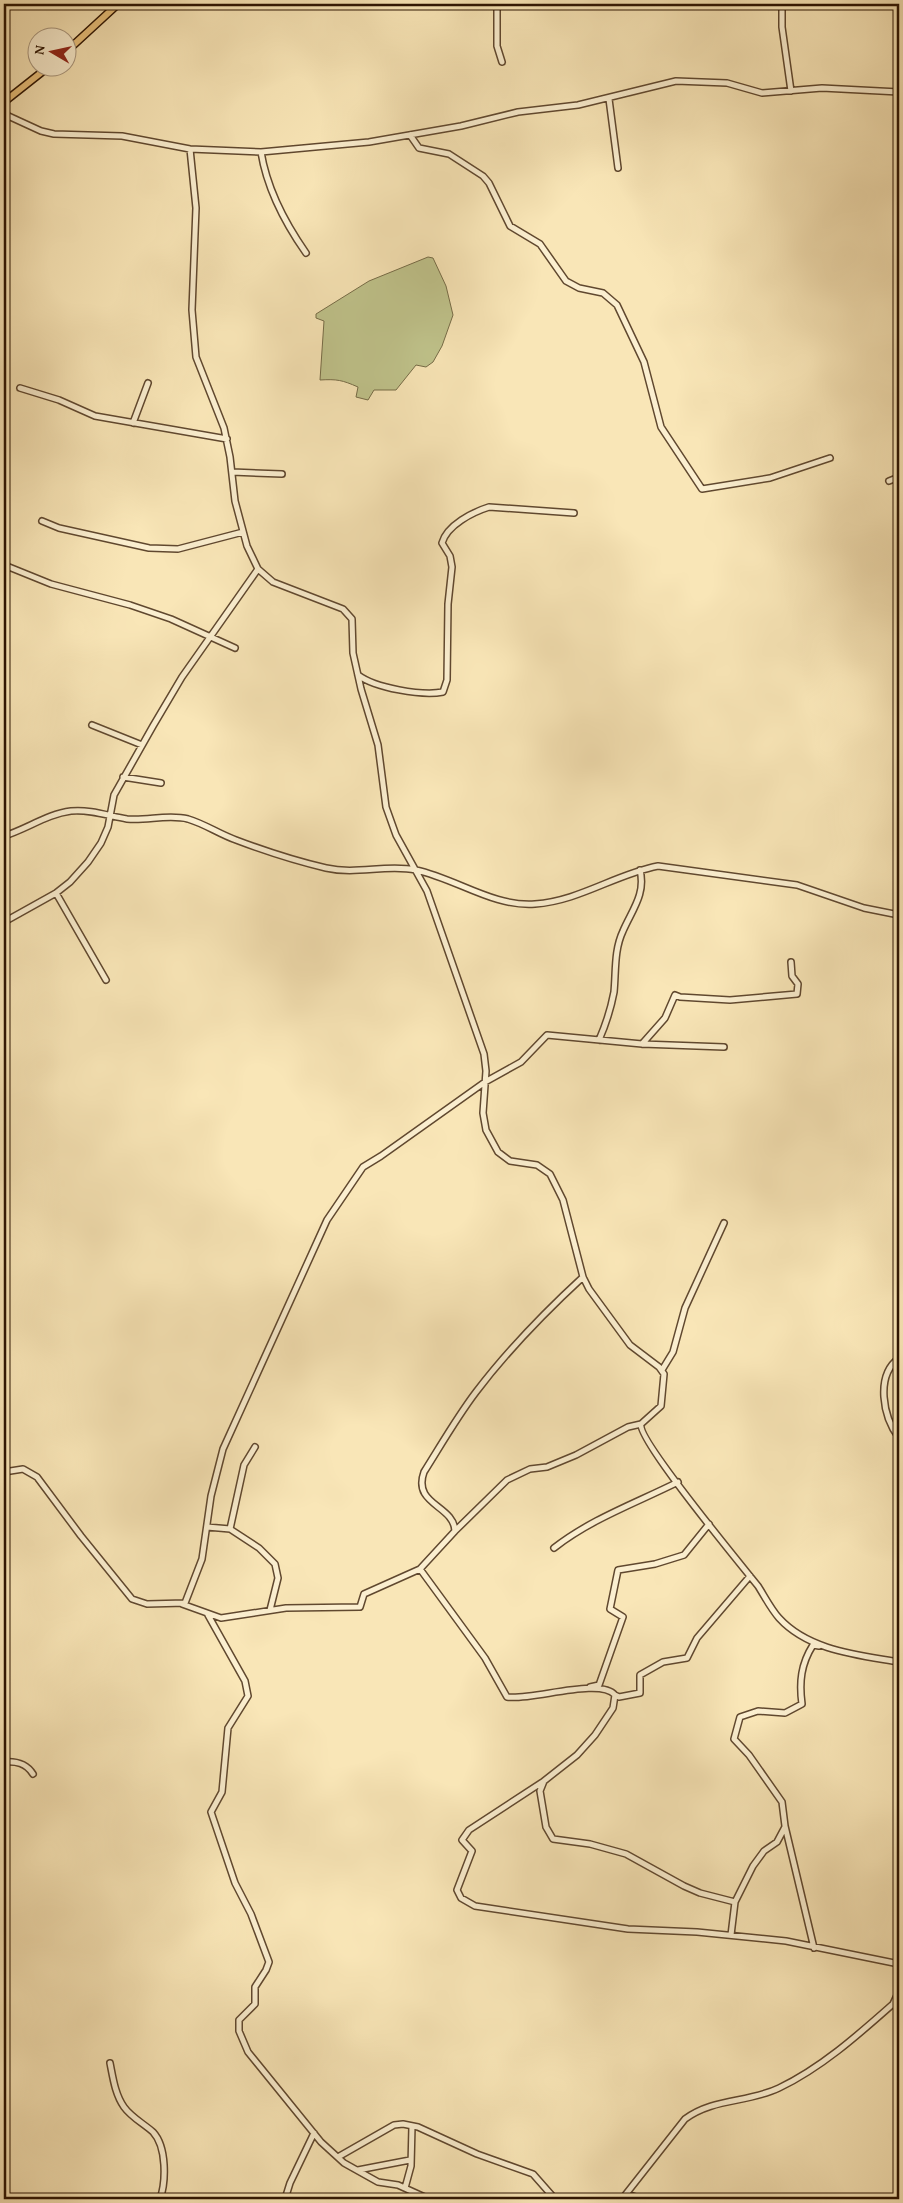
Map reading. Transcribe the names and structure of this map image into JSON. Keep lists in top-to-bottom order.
{
  "north": "left"
}
